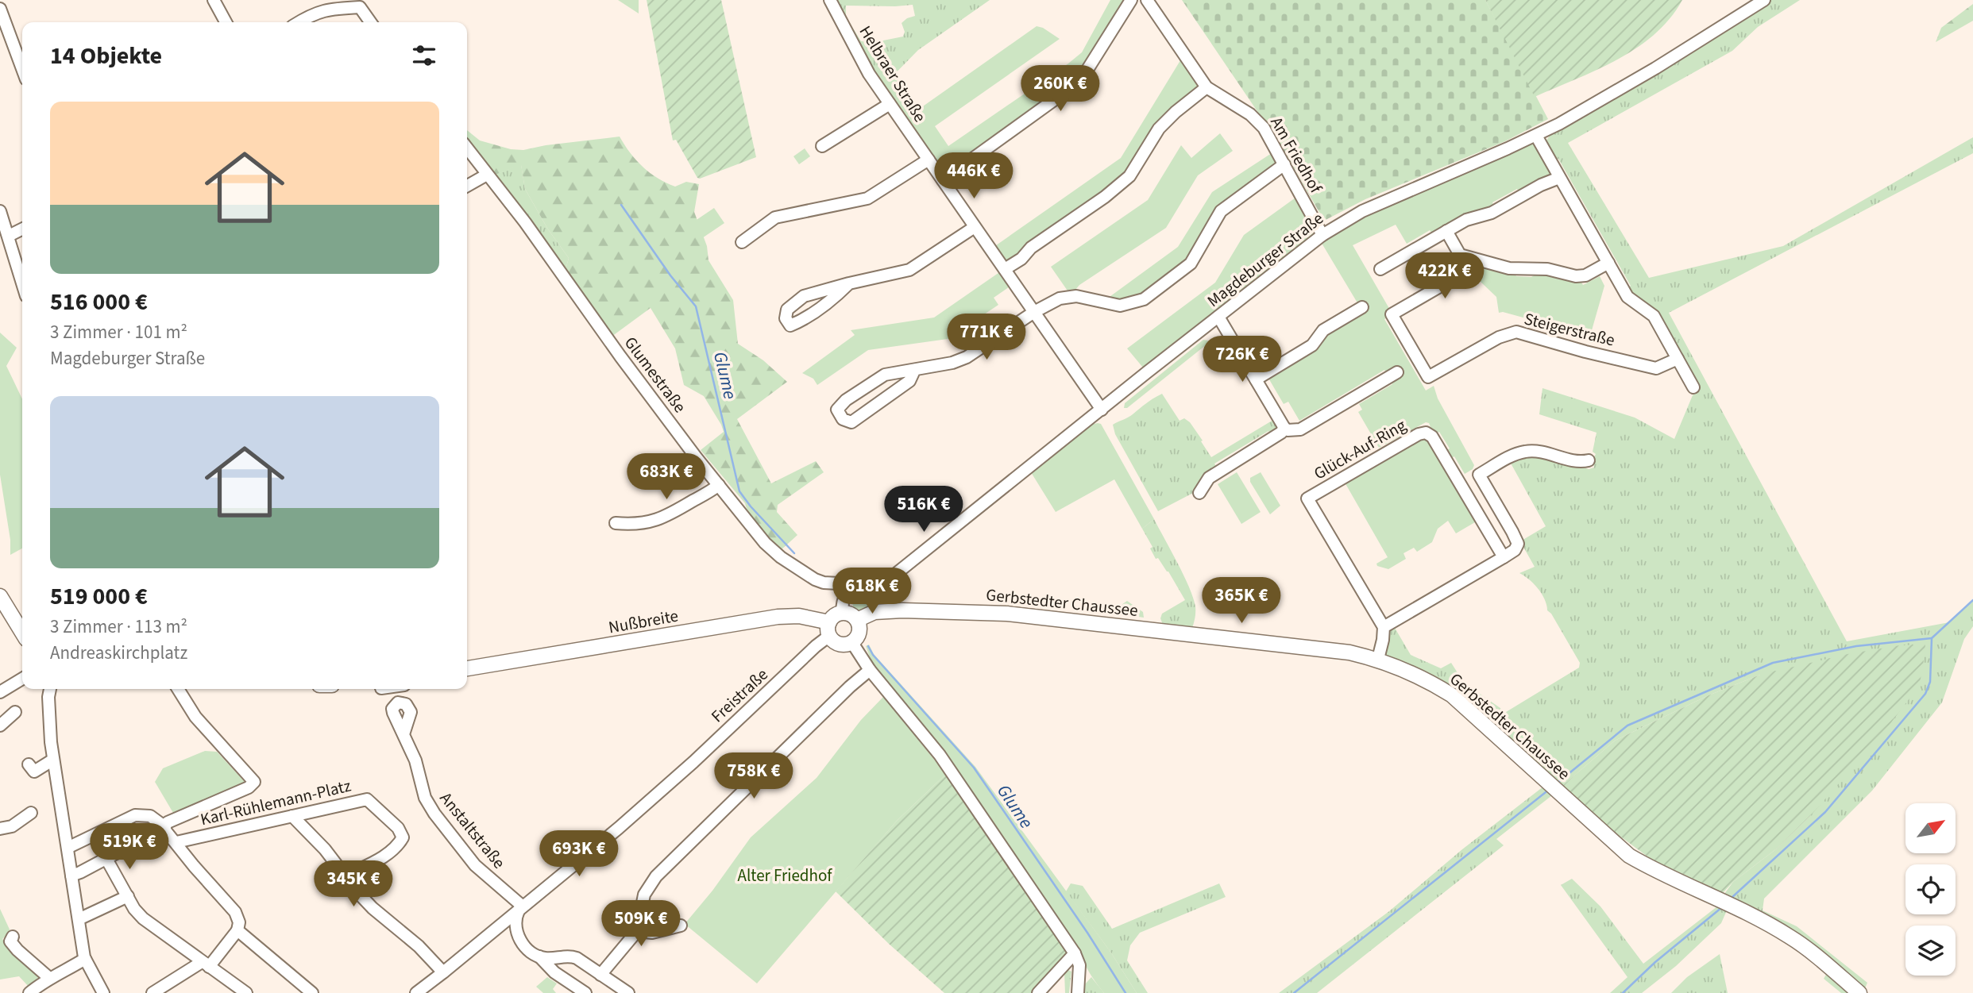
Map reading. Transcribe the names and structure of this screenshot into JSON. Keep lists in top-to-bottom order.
{
  "streets": {
    "main road": ["Gerbstedter Chaussee", "Nußbreite"],
    "street": [
      "Helbraer Straße",
      "Am Friedhof",
      "Magdeburger Straße",
      "Steigerstraße",
      "Glumestraße",
      "Glück-Auf-Ring",
      "Freistraße",
      "Karl-Rühlemann-Platz",
      "Anstaltstraße"
    ]
  },
  "crossings": [
    ["Helbraer Straße", "Magdeburger Straße"],
    ["Am Friedhof", "Magdeburger Straße"],
    ["Magdeburger Straße", "Glumestraße"],
    ["Gerbstedter Chaussee", "Nußbreite"],
    ["Gerbstedter Chaussee", "Freistraße"],
    ["Nußbreite", "Freistraße"],
    ["Freistraße", "Anstaltstraße"]
  ],
  "water": ["Glume"],
  "parks": ["Alter Friedhof"],
  "north": "top right",
  "page": {
    "heading": "14 Objekte",
    "price": [
      "260K €",
      "446K €",
      "422K €",
      "771K €",
      "726K €",
      "683K €",
      "516K €",
      "618K €",
      "365K €",
      "758K €",
      "519K €",
      "693K €",
      "345K €",
      "509K €"
    ],
    "list": [
      {
        "name": "516 000 €",
        "note": "3 Zimmer · 101 m² · Magdeburger Straße"
      },
      {
        "name": "519 000 €",
        "note": "3 Zimmer · 113 m² · Andreaskirchplatz"
      }
    ]
  }
}
